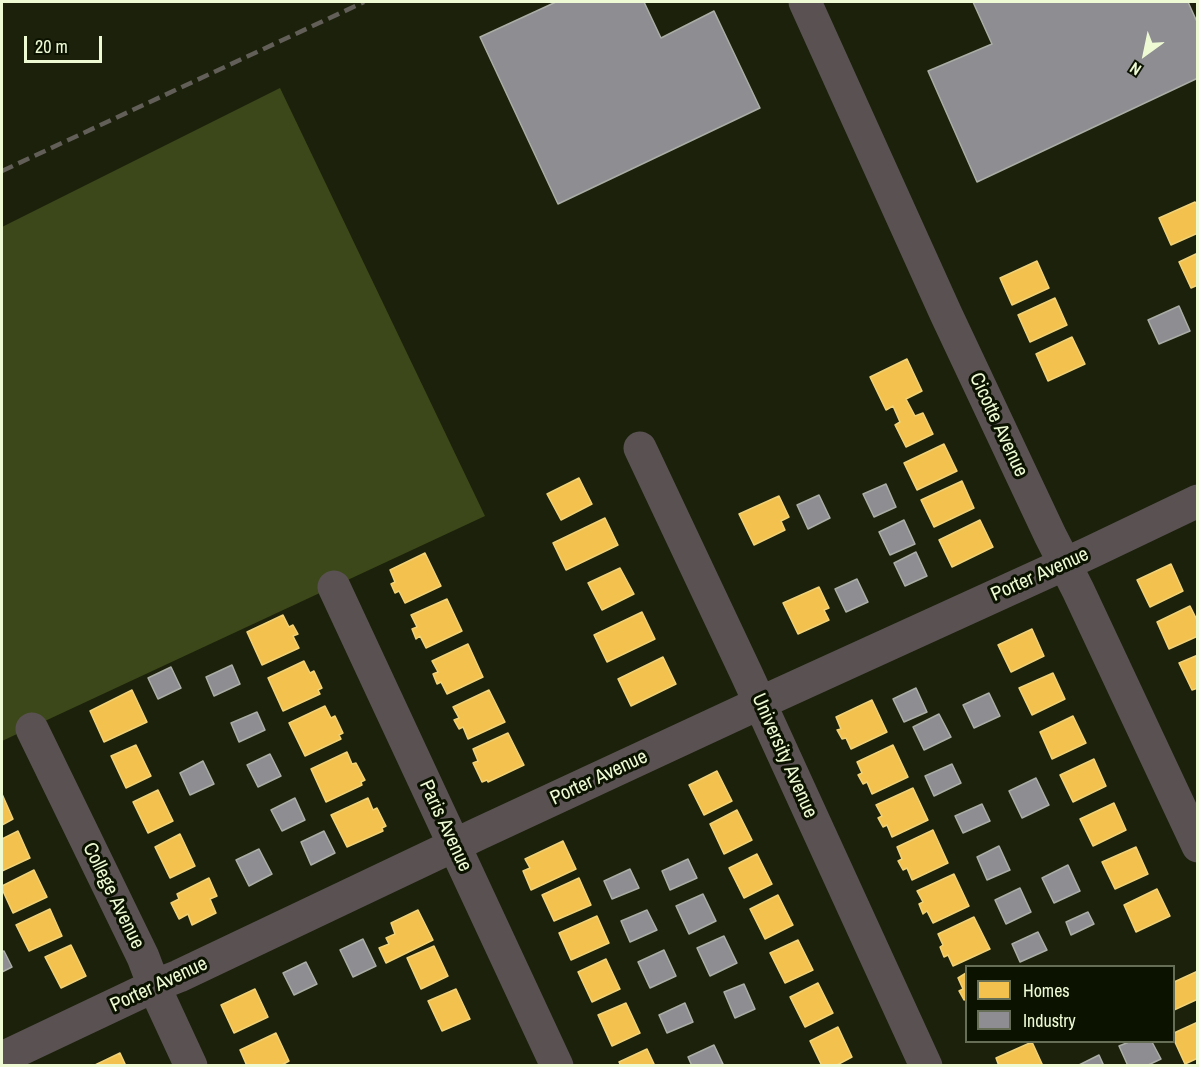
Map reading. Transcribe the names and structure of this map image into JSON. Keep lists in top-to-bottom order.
{
  "streets": {
    "street": [
      "Cicotte Avenue",
      "Porter Avenue",
      "University Avenue",
      "Paris Avenue",
      "College Avenue"
    ]
  },
  "crossings": [
    ["Cicotte Avenue", "Porter Avenue"],
    ["Porter Avenue", "University Avenue"],
    ["Porter Avenue", "Paris Avenue"],
    ["Porter Avenue", "College Avenue"]
  ],
  "legend": ["Homes", "Industry"],
  "scale_bar": "20 m",
  "north": "bottom left"
}
